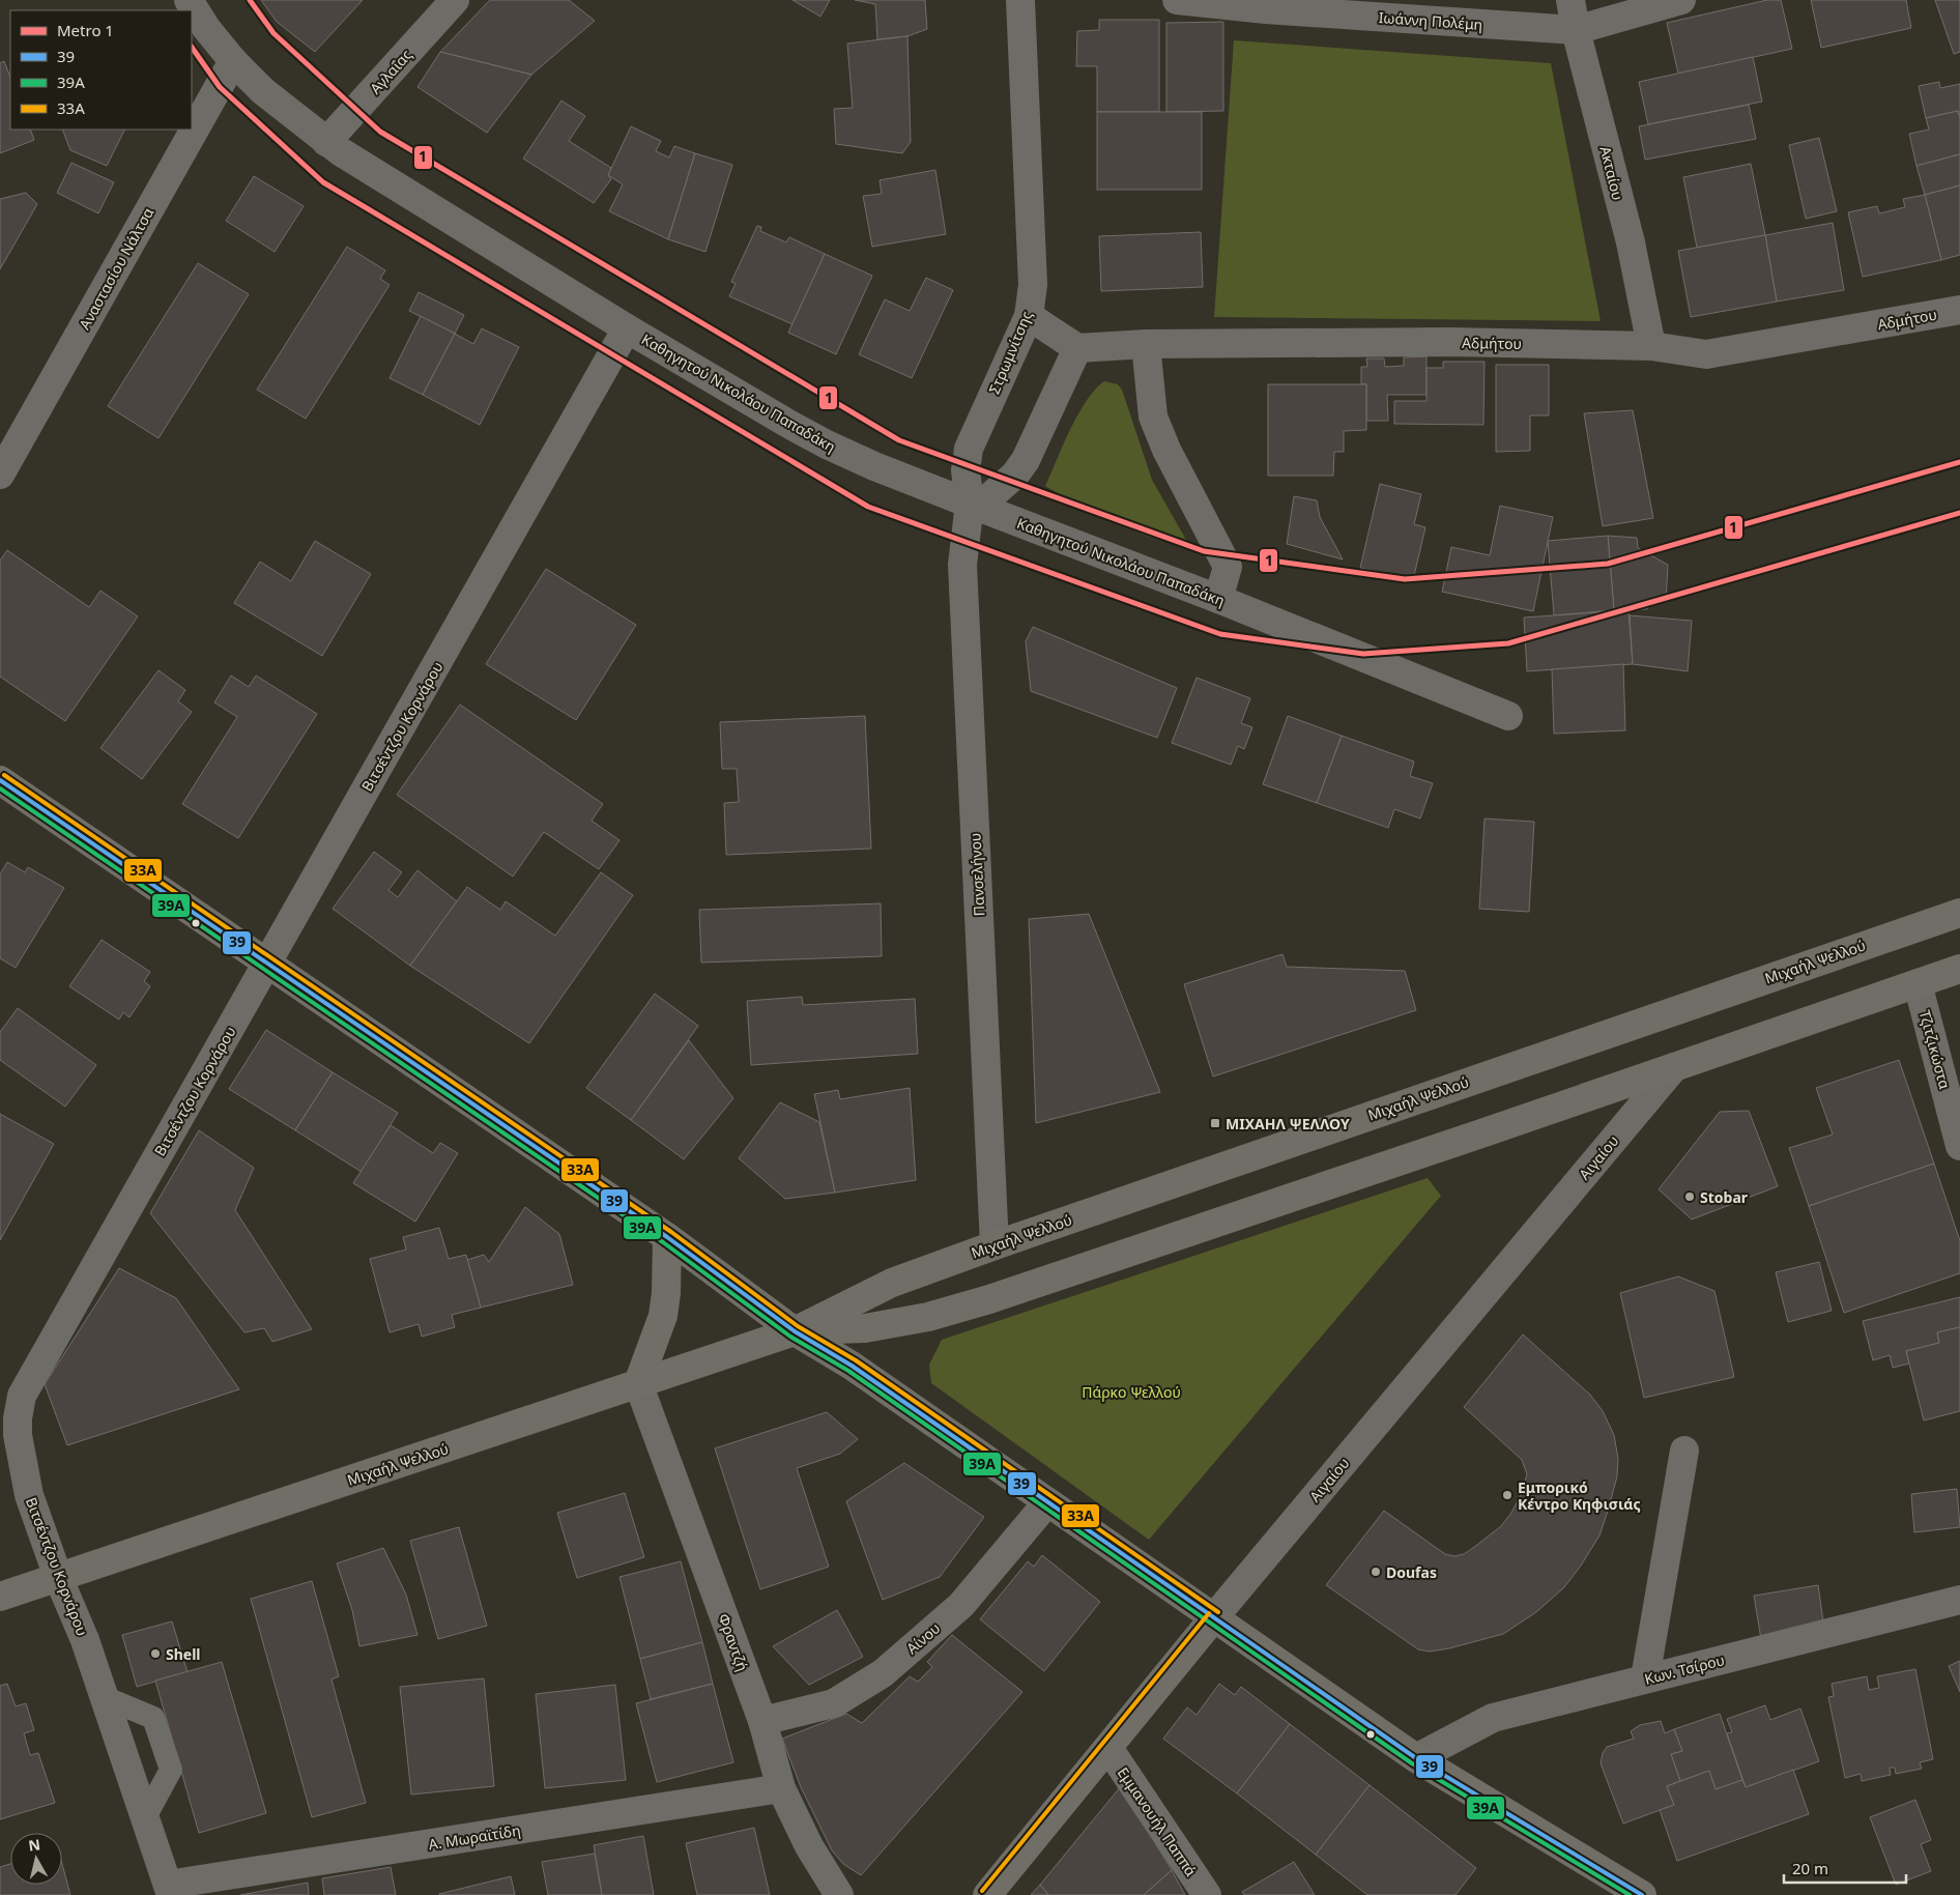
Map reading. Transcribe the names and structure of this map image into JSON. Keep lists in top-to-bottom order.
{
  "streets": {
    "main road": ["Μιχαήλ Ψελλού", "Αιγαίου"],
    "street": [
      "Ιωάννη Πολέμη",
      "Αγλαΐας",
      "Ακταίου",
      "Αναστασίου Νάλτσα",
      "Αδμήτου",
      "Στρωμνίτσης",
      "Καθηγητού Νικολάου Παπαδάκη",
      "Βιτσέντζου Κορνάρου",
      "Πανσελήνου",
      "Τζιτζικώστα",
      "Αίνου",
      "Φραντζή",
      "Κων. Τσίρου",
      "Εμμανουήλ Παππά",
      "Α. Μωραϊτίδη"
    ]
  },
  "crossings": [
    ["Ιωάννη Πολέμη", "Ακταίου"],
    ["Αγλαΐας", "Καθηγητού Νικολάου Παπαδάκη"],
    ["Ακταίου", "Αδμήτου"],
    ["Αναστασίου Νάλτσα", "Καθηγητού Νικολάου Παπαδάκη"],
    ["Στρωμνίτσης", "Καθηγητού Νικολάου Παπαδάκη"],
    ["Στρωμνίτσης", "Πανσελήνου"],
    ["Καθηγητού Νικολάου Παπαδάκη", "Βιτσέντζου Κορνάρου"],
    ["Καθηγητού Νικολάου Παπαδάκη", "Πανσελήνου"],
    ["Βιτσέντζου Κορνάρου", "Μιχαήλ Ψελλού"],
    ["Βιτσέντζου Κορνάρου", "Α. Μωραϊτίδη"],
    ["Πανσελήνου", "Μιχαήλ Ψελλού"],
    ["Μιχαήλ Ψελλού", "Τζιτζικώστα"],
    ["Μιχαήλ Ψελλού", "Αιγαίου"],
    ["Μιχαήλ Ψελλού", "Φραντζή"],
    ["Αιγαίου", "Εμμανουήλ Παππά"],
    ["Αίνου", "Φραντζή"],
    ["Φραντζή", "Α. Μωραϊτίδη"]
  ],
  "parks": ["Πάρκο Ψελλού"],
  "places": {
    "transit": ["ΜΙΧΑΗΛ ΨΕΛΛΟΥ"],
    "other": [
      "Stobar",
      "Εμπορικό Κέντρο Κηφισιάς",
      "Doufas",
      "Shell"
    ]
  },
  "lines": [
    "metro line 1",
    "transit line 33A",
    "transit line 39",
    "transit line 39Α"
  ],
  "legend": [
    "Metro 1",
    "39",
    "39Α",
    "33A"
  ],
  "scale_bar": "20 m",
  "north": "top"
}
